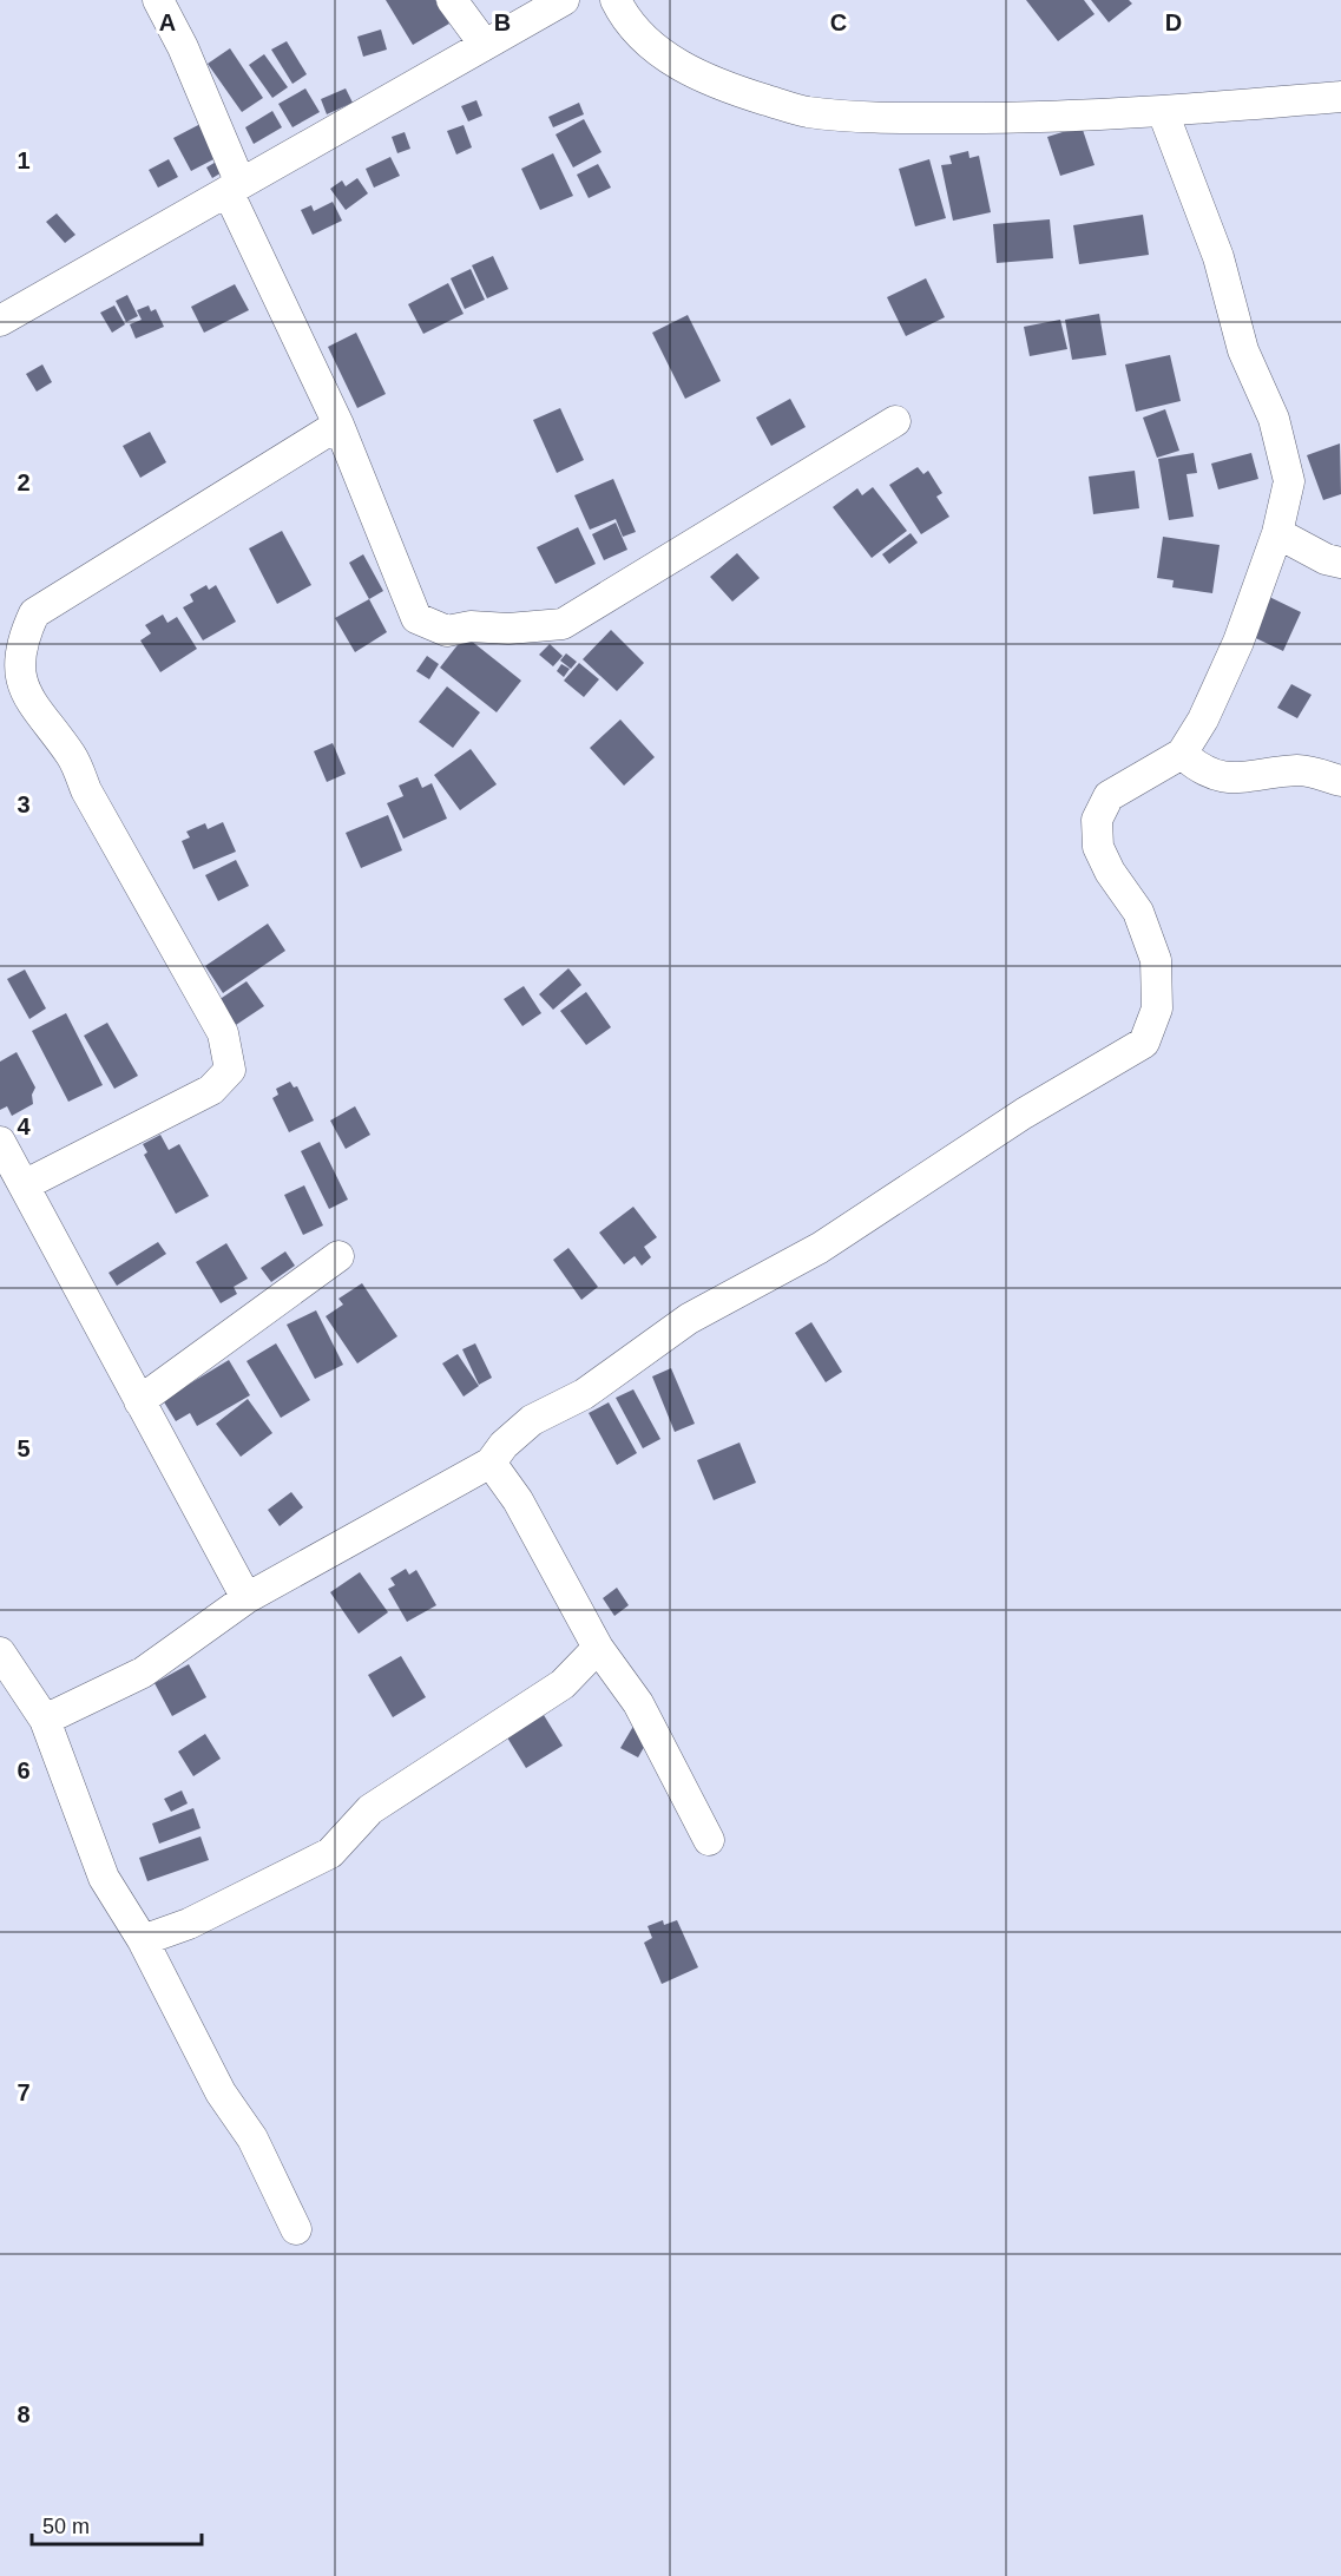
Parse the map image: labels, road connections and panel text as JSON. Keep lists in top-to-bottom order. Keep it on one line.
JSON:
{"scale_bar":"50 m","grid":{"columns":["A","B","C","D"],"rows":["1","2","3","4","5","6","7","8"]}}
